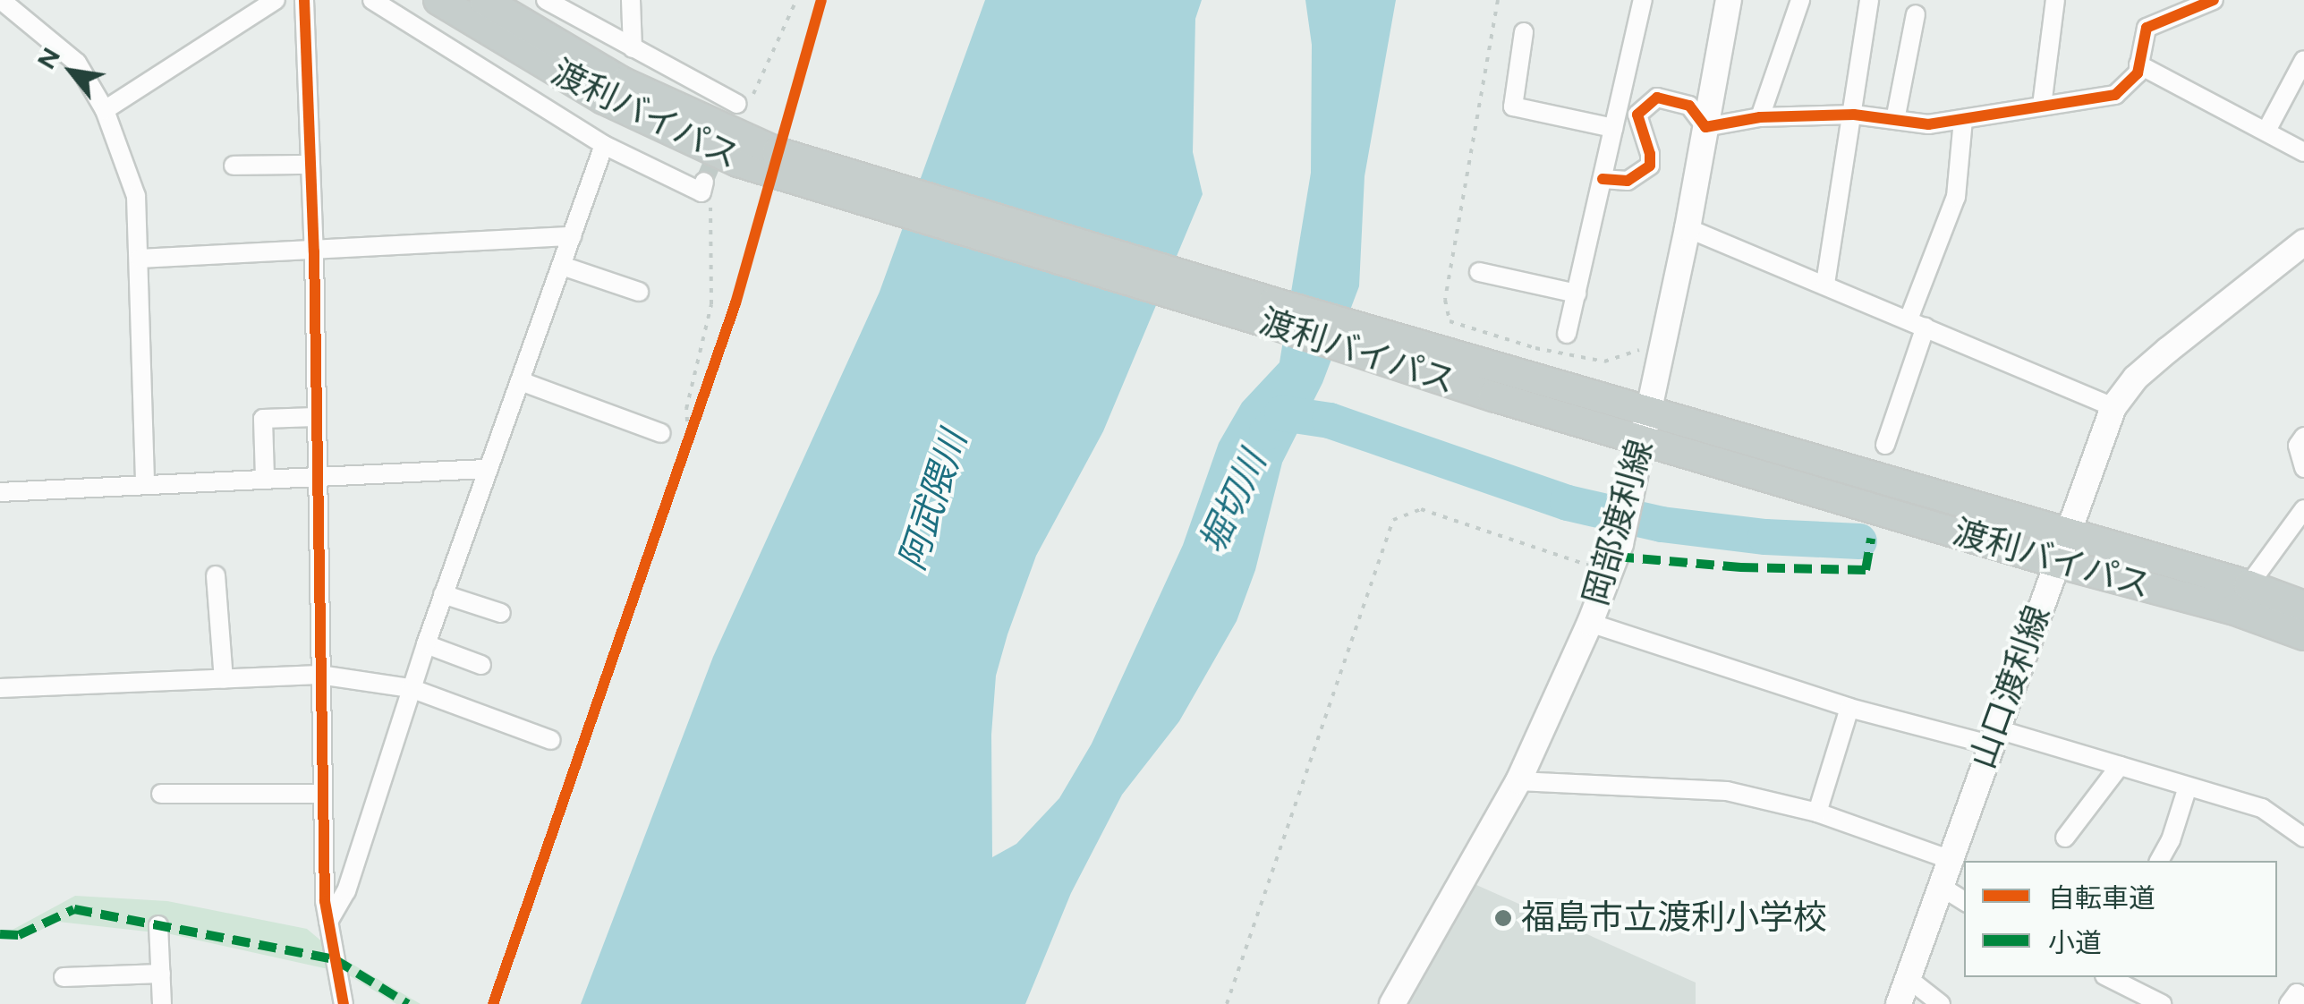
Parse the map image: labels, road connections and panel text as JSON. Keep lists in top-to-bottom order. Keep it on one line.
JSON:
{"streets":{"highway":["渡利バイパス"],"main road":["岡部渡利線","山口渡利線"]},"crossings":[["渡利バイパス","岡部渡利線"],["渡利バイパス","山口渡利線"]],"water":["阿武隈川","堀切川"],"places":["福島市立渡利小学校"],"legend":["自転車道","小道"],"north":"top left"}
